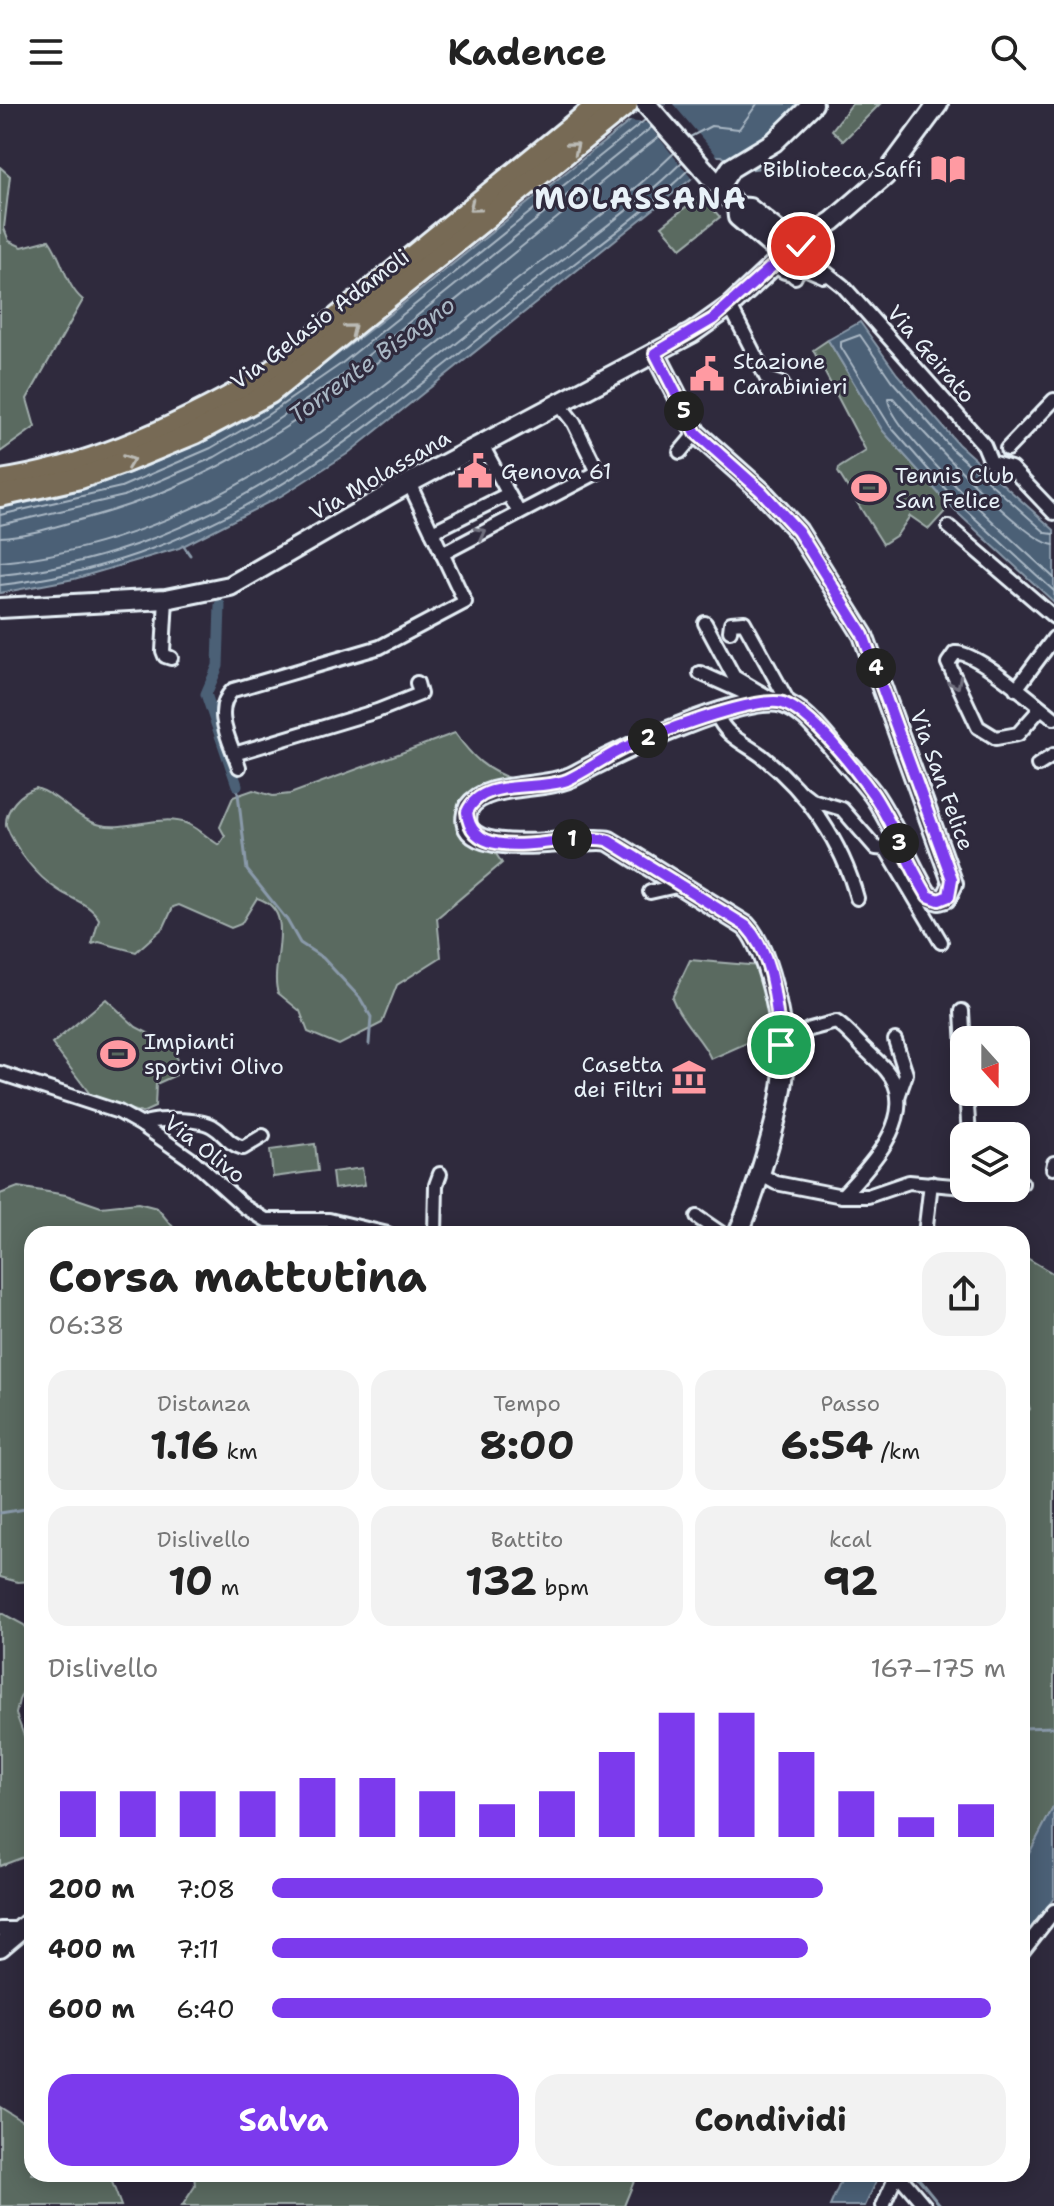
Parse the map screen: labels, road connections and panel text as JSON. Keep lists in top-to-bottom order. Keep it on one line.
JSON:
{"streets":{"main road":["Via Gelasio Adamoli"],"street":["Via Geirato","Via Molassana","Via San Felice","Via Olivo"]},"crossings":[["Via Geirato","Via Molassana"],["Via Molassana","Via San Felice"]],"districts":["MOLASSANA"],"water":["Torrente Bisagno"],"places":{"library":["Biblioteca Saffi"],"public building":["Stazione Carabinieri","Genova 61"],"sports":["Tennis Club San Felice","Impianti sportivi Olivo"],"museum":["Casetta dei Filtri"]},"north":"bottom","page":{"header":"Kadence","pins":["5","4","2","1","3"],"heading":["Corsa mattutina","06:38"],"stats":[["Distanza","1.16 km"],["Tempo","8:00"],["Passo","6:54 /km"],["Dislivello","10 m"],["Battito","132 bpm"],["kcal","92"]],"chart":["Dislivello","167–175 m"],"list":[{"name":"200 m","note":"7:08"},{"name":"400 m","note":"7:11"},{"name":"600 m","note":"6:40"}],"buttons":["Salva","Condividi"]}}
